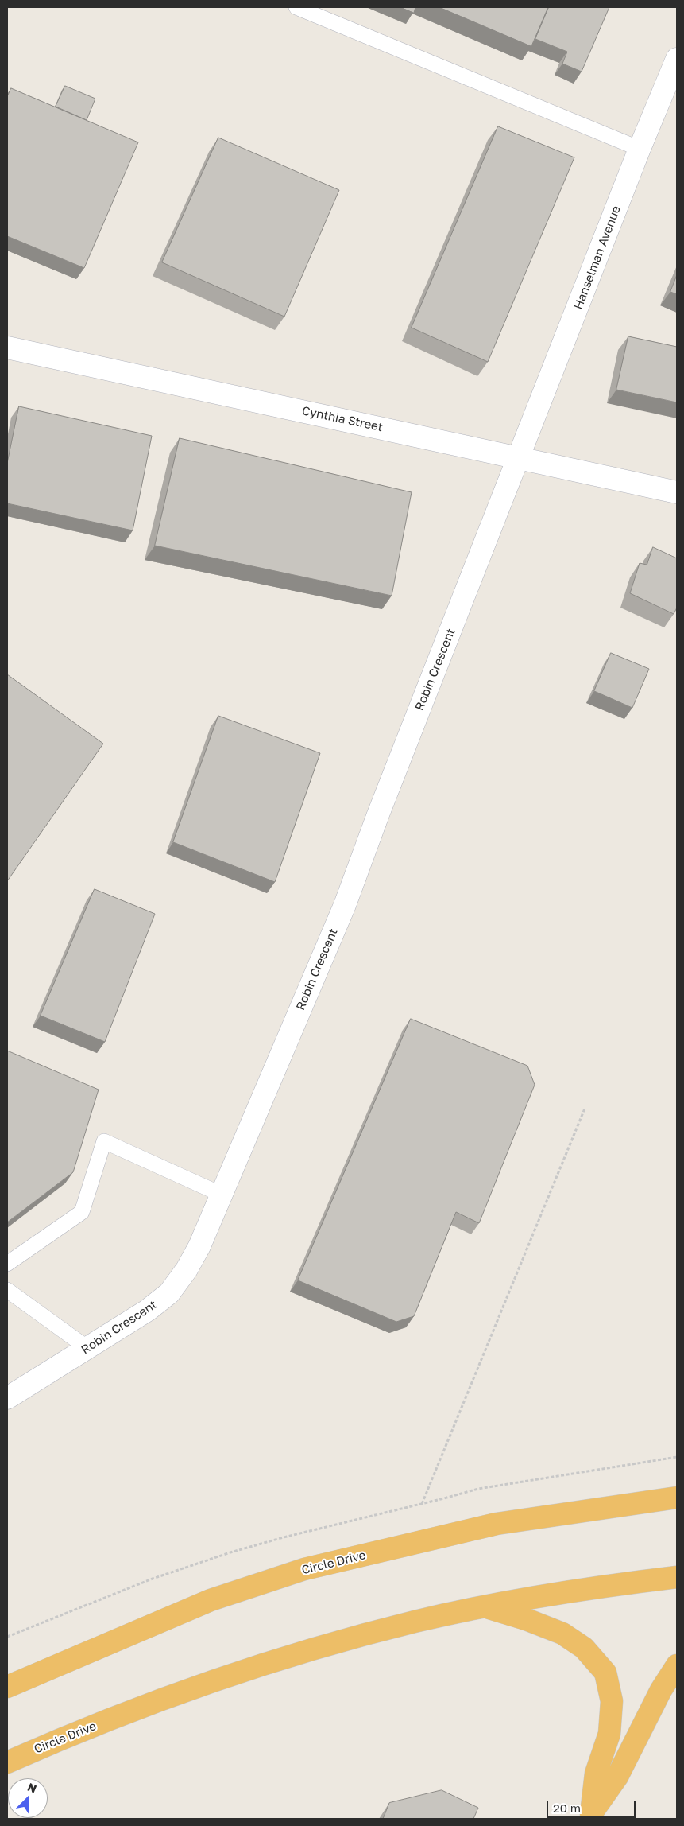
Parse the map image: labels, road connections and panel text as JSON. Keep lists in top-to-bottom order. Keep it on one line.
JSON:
{"streets":{"highway":["Circle Drive"],"street":["Hanselman Avenue","Cynthia Street","Robin Crescent"]},"crossings":[["Hanselman Avenue","Cynthia Street"],["Hanselman Avenue","Robin Crescent"],["Cynthia Street","Robin Crescent"]],"scale_bar":"20 m","north":"top right"}
